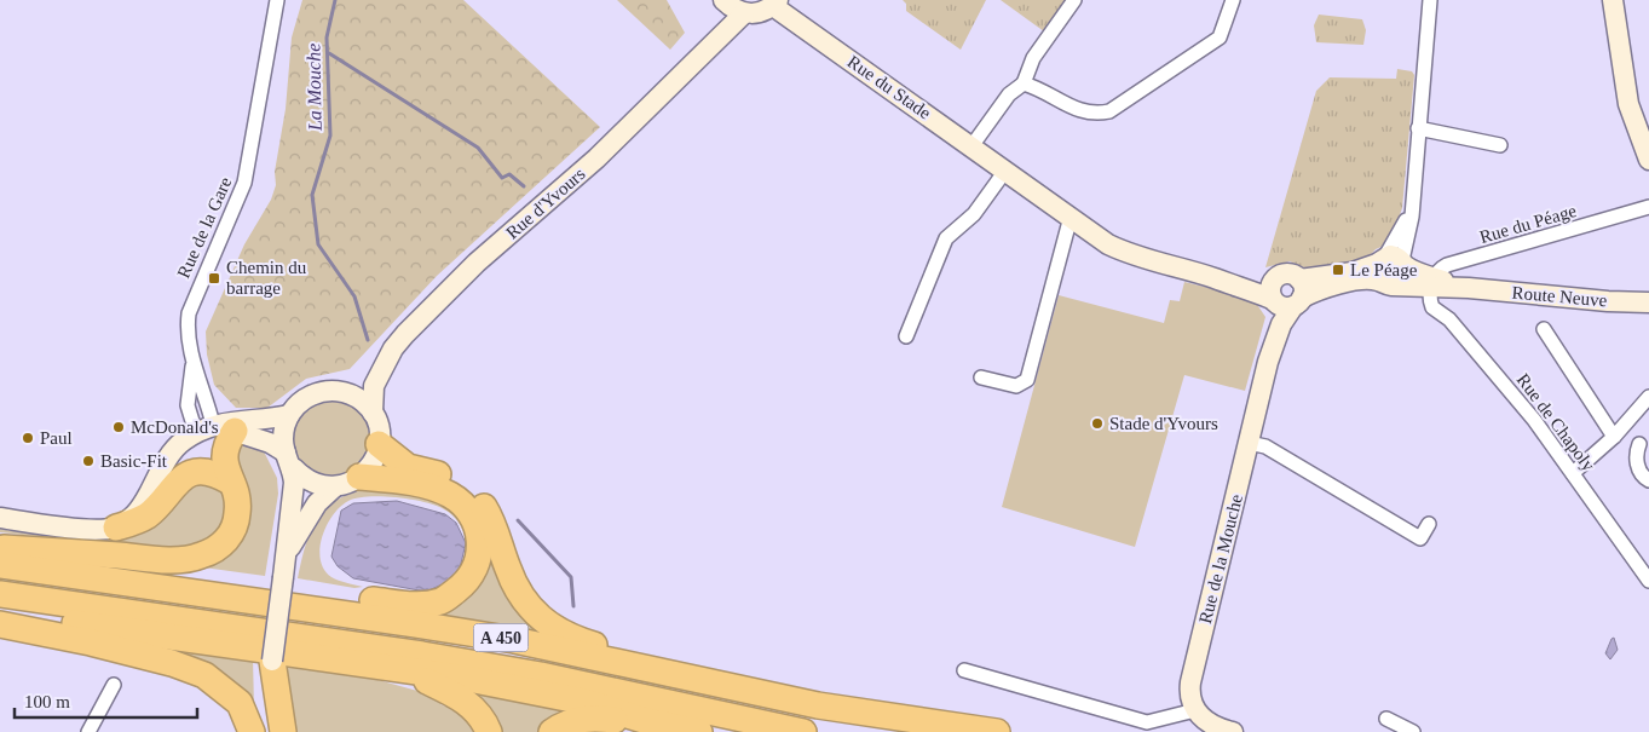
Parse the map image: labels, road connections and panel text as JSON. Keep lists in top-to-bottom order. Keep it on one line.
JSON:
{"streets":{"highway":["A 450"],"main road":["Rue du Stade","Rue d'Yvours","Route Neuve","Rue de la Mouche"],"street":["Rue du Péage","Rue de la Gare","Rue de Chapoly"]},"crossings":[["Rue du Stade","Route Neuve"],["Rue du Stade","Rue de la Mouche"],["Rue du Péage","Route Neuve"],["Rue du Péage","Rue de Chapoly"],["Route Neuve","Rue de Chapoly"],["Route Neuve","Rue de la Mouche"]],"water":["La Mouche"],"places":{"transit":["Le Péage","Chemin du barrage"],"other":["Stade d'Yvours","McDonald's","Paul","Basic-Fit"]},"scale_bar":"100 m"}
